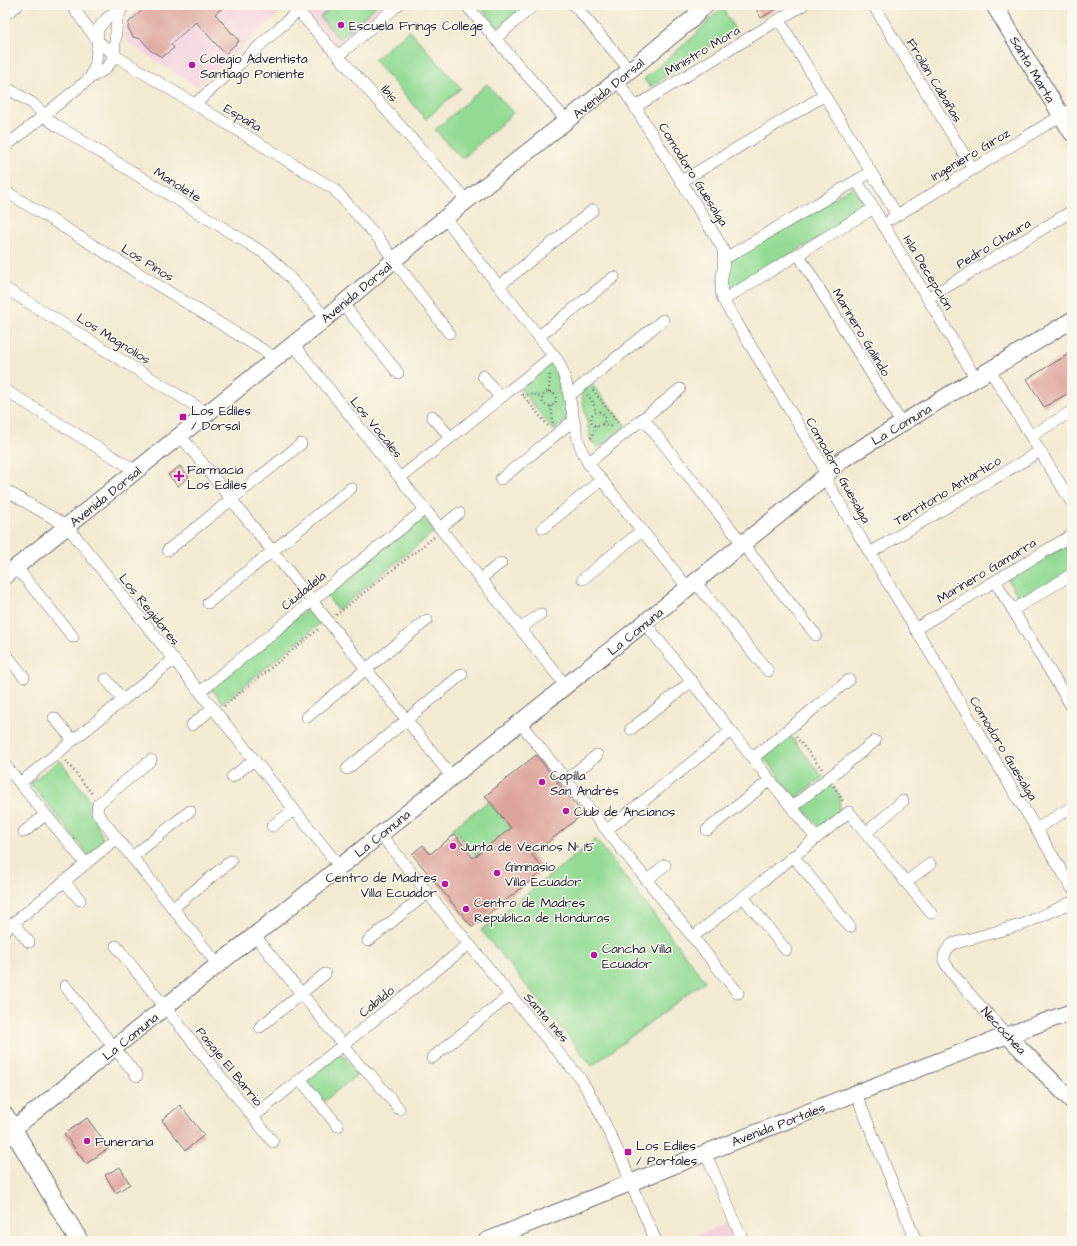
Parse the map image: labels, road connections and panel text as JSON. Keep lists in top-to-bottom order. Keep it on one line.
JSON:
{"streets":{"street":["Ministro Mora","Santa Marta","Froilán Cabañas","Avenida Dorsal","Ibis","España","Ingeniero Giroz","Comodoro Guesalga","Manolete","Pedro Chaura","Los Pinos","Isla Decepción","Marinero Galindo","Los Magnolios","La Comuna","Los Vocales","Territorio Antártico","Marinero Gamarra","Ciudadela","Los Regidores","Cabildo","Santa Inés","Necochea","Pasaje El Barrio","Avenida Portales"]},"crossings":[["Ministro Mora","Comodoro Guesalga"],["Santa Marta","Ingeniero Giroz"],["Froilán Cabañas","Ingeniero Giroz"],["Avenida Dorsal","Ibis"],["Avenida Dorsal","España"],["Avenida Dorsal","Comodoro Guesalga"],["Avenida Dorsal","Manolete"],["Avenida Dorsal","Los Pinos"],["Avenida Dorsal","Los Magnolios"],["Avenida Dorsal","Los Vocales"],["Avenida Dorsal","Los Regidores"],["Ingeniero Giroz","Isla Decepción"],["Comodoro Guesalga","La Comuna"],["Comodoro Guesalga","Territorio Antártico"],["Comodoro Guesalga","Marinero Gamarra"],["Pedro Chaura","Isla Decepción"],["Isla Decepción","La Comuna"],["Marinero Galindo","La Comuna"],["La Comuna","Los Vocales"],["La Comuna","Los Regidores"],["La Comuna","Santa Inés"],["La Comuna","Pasaje El Barrio"],["Los Vocales","Ciudadela"],["Ciudadela","Los Regidores"],["Cabildo","Santa Inés"],["Cabildo","Pasaje El Barrio"],["Santa Inés","Avenida Portales"],["Necochea","Avenida Portales"]],"places":{"other":["Escuela Frings College","Colegio Adventista Santiago Poniente","Capilla San Andrés","Club de Ancianos","Junta de Vecinos N° 15","Gimnasio Villa Ecuador","Centro de Madres Villa Ecuador","Centro de Madres República de Honduras","Cancha Villa Ecuador","Funeraria"],"transit":["Los Ediles / Dorsal","Los Ediles / Portales"],"health":["Farmacia Los Ediles"]}}
